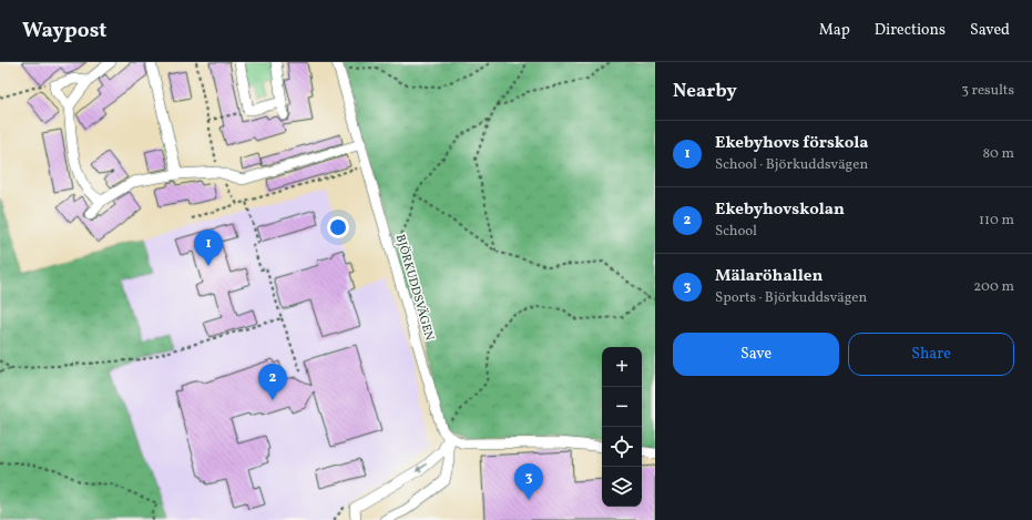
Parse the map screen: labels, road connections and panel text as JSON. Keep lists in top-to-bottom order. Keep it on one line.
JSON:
{"streets":{"street":["BJÖRKUDDSVÄGEN"]},"page":{"header":"Waypost","nav":["Map","Directions","Saved"],"heading":["Nearby","3 results"],"list":[{"mark":"1","name":"Ekebyhovs förskola","note":"School · Björkuddsvägen","value":"80 m"},{"mark":"2","name":"Ekebyhovskolan","note":"School","value":"110 m"},{"mark":"3","name":"Mälaröhallen","note":"Sports · Björkuddsvägen","value":"200 m"}],"pins":["1","2","3"],"buttons":["Save","Share"],"map_buttons":["+","−"]}}
